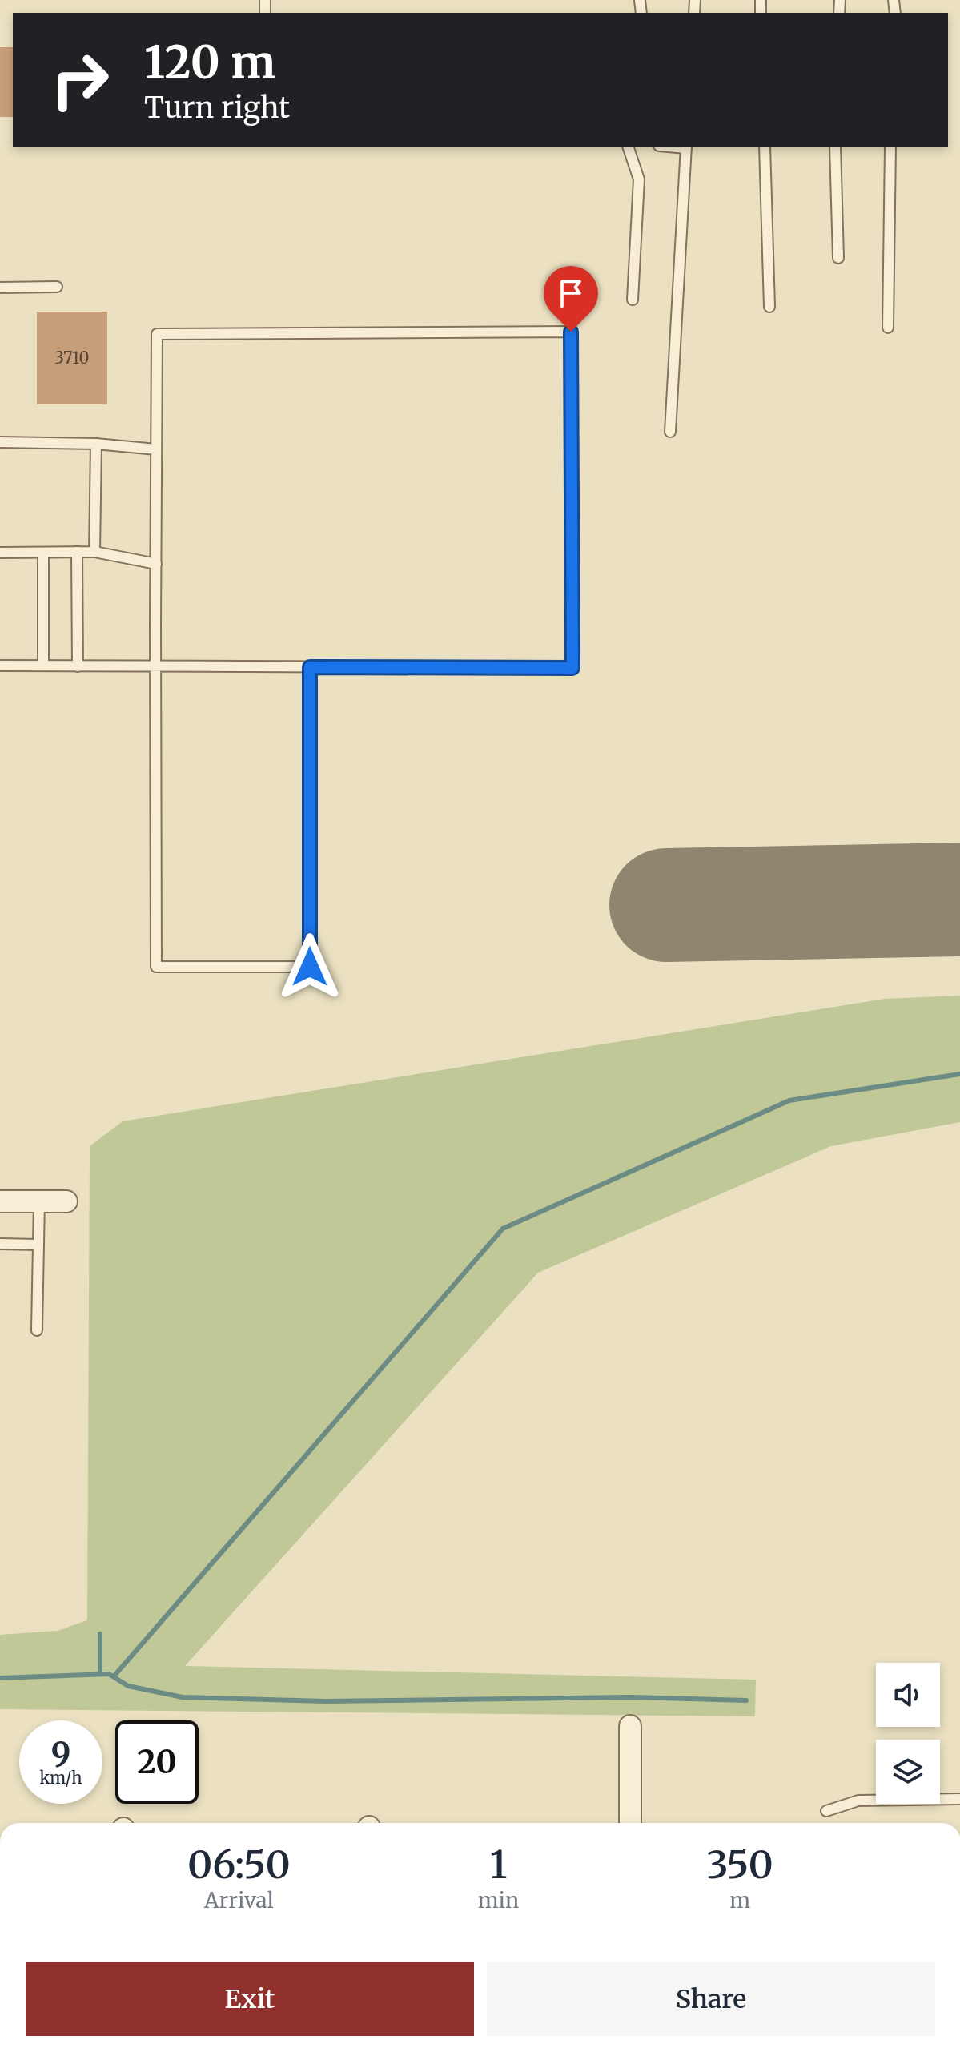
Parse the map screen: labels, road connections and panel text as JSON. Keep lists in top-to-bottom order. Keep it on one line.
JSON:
{"house_numbers":["3710"],"page":{"turn":["120 m","Turn right"],"speed":"9 km/h","limit":"20","eta":["06:50","Arrival","1","min","350","m"],"buttons":["Exit","Share"]}}
